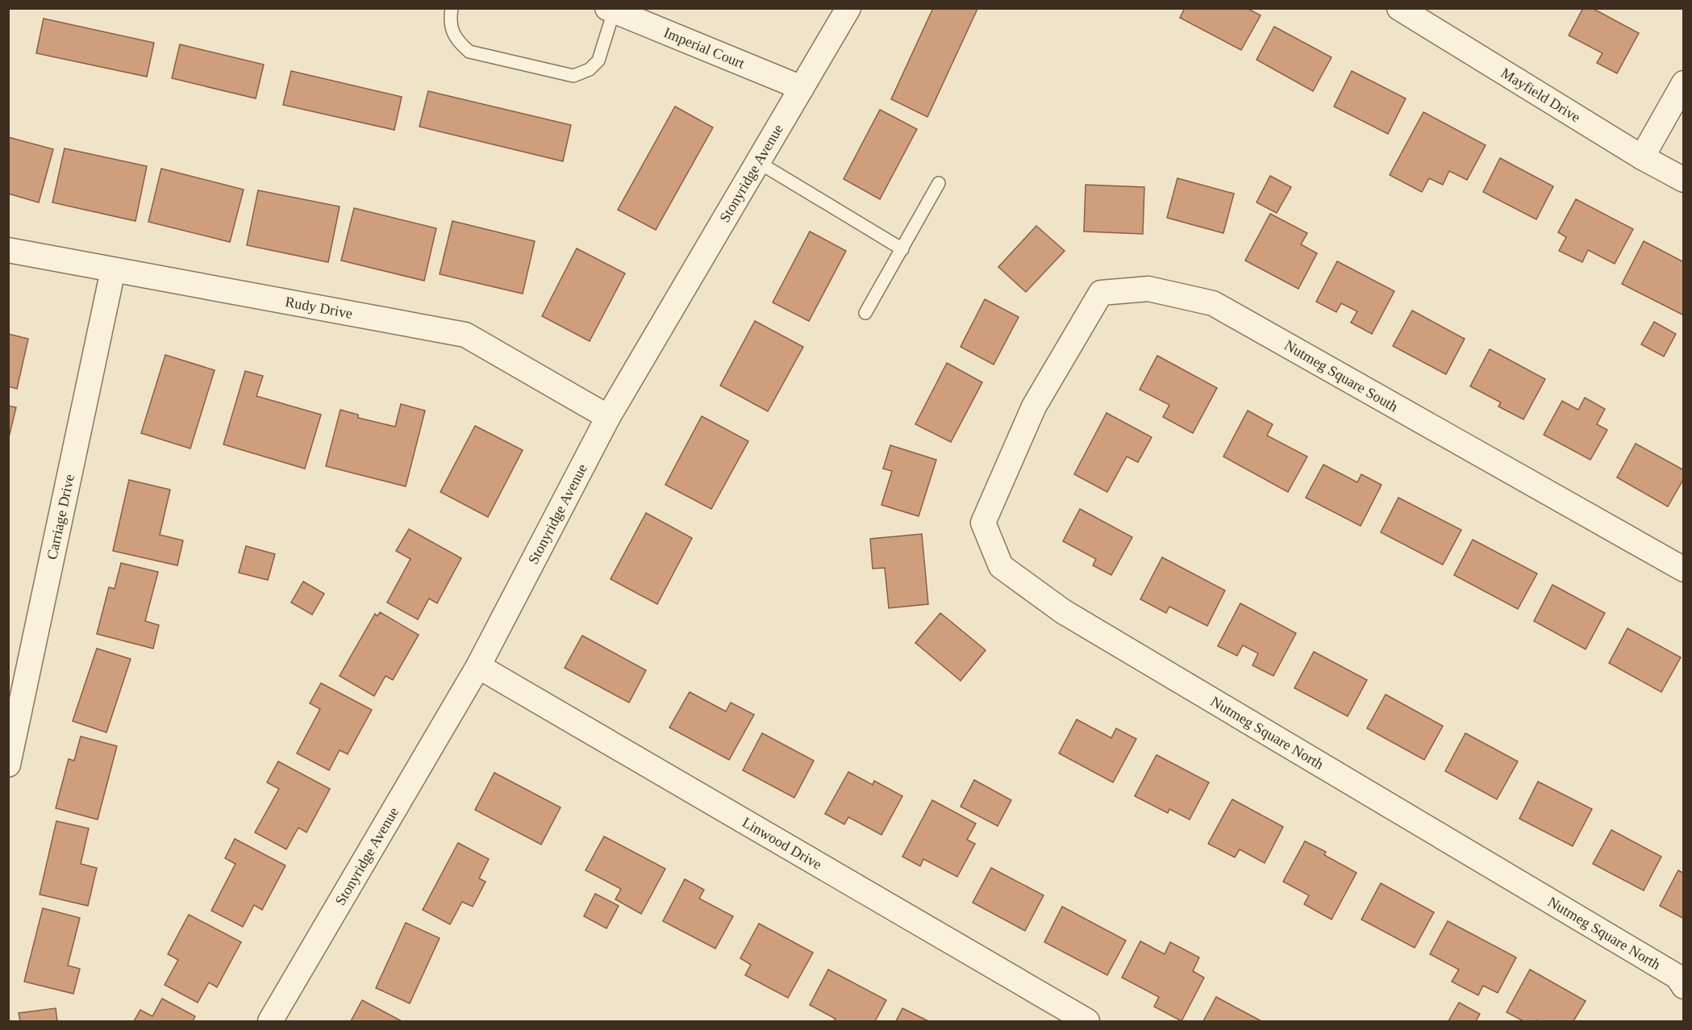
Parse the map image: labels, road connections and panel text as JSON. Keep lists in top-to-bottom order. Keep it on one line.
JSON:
{"streets":{"street":["Imperial Court","Mayfield Drive","Stonyridge Avenue","Rudy Drive","Nutmeg Square South","Carriage Drive","Nutmeg Square North","Linwood Drive"]},"crossings":[["Imperial Court","Stonyridge Avenue"],["Stonyridge Avenue","Rudy Drive"],["Stonyridge Avenue","Linwood Drive"],["Rudy Drive","Carriage Drive"],["Nutmeg Square South","Nutmeg Square North"]]}
